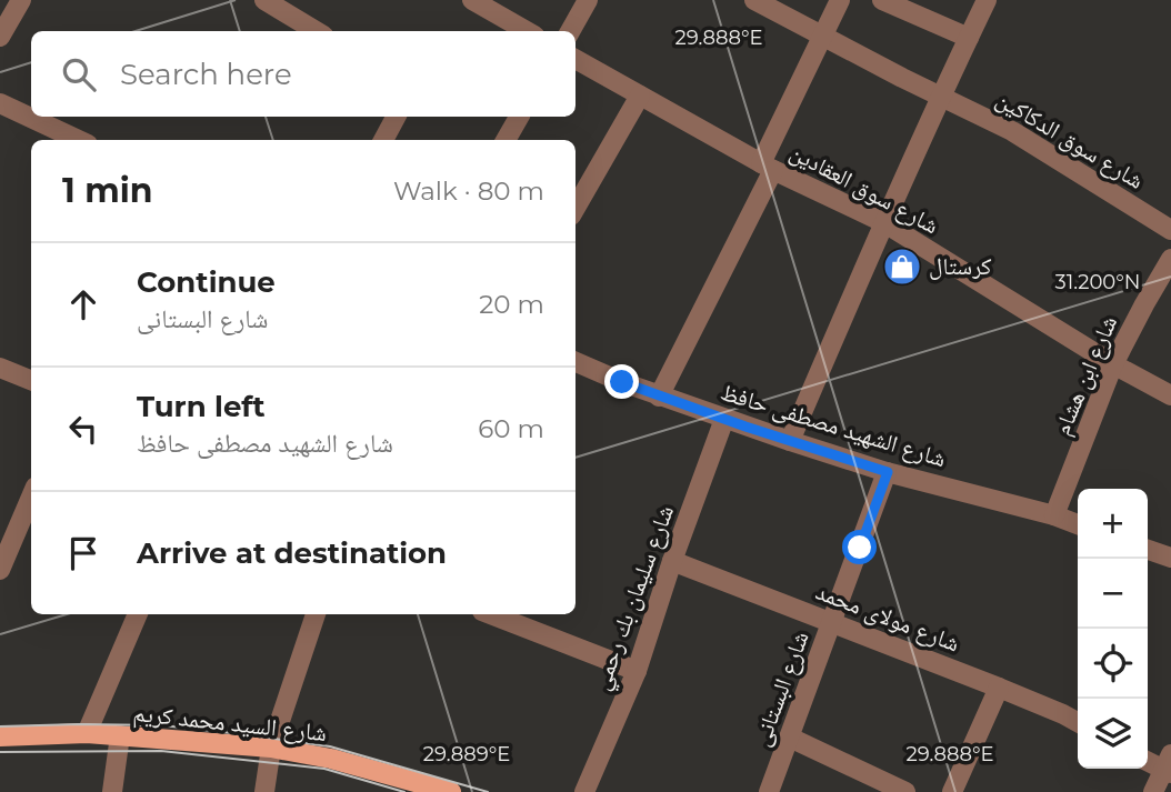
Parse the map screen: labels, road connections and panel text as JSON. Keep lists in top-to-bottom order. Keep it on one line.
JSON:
{"streets":{"main road":["شارع السيد محمد كريم"],"street":["شارع سوق الدكاكين","شارع سوق العقادين","شارع ابن هشام","شارع الشهيد مصطفى حافظ","شارع سليمان بك رحمي","شارع مولاى محمد","شارع البستانى"]},"crossings":[["شارع سوق العقادين","شارع ابن هشام"],["شارع ابن هشام","شارع الشهيد مصطفى حافظ"],["شارع الشهيد مصطفى حافظ","شارع سليمان بك رحمي"],["شارع الشهيد مصطفى حافظ","شارع البستانى"],["شارع سليمان بك رحمي","شارع مولاى محمد"],["شارع مولاى محمد","شارع البستانى"]],"places":{"shop":["كرستال"]},"page":{"search":"Search here","heading":["1 min","Walk · 80 m"],"list":[["Continue","شارع البستانى","20 m"],["Turn left","شارع الشهيد مصطفى حافظ","60 m"],"Arrive at destination"],"map_buttons":["+","−"]},"coordinates":["29.888°E","31.200°N","29.889°E"]}
